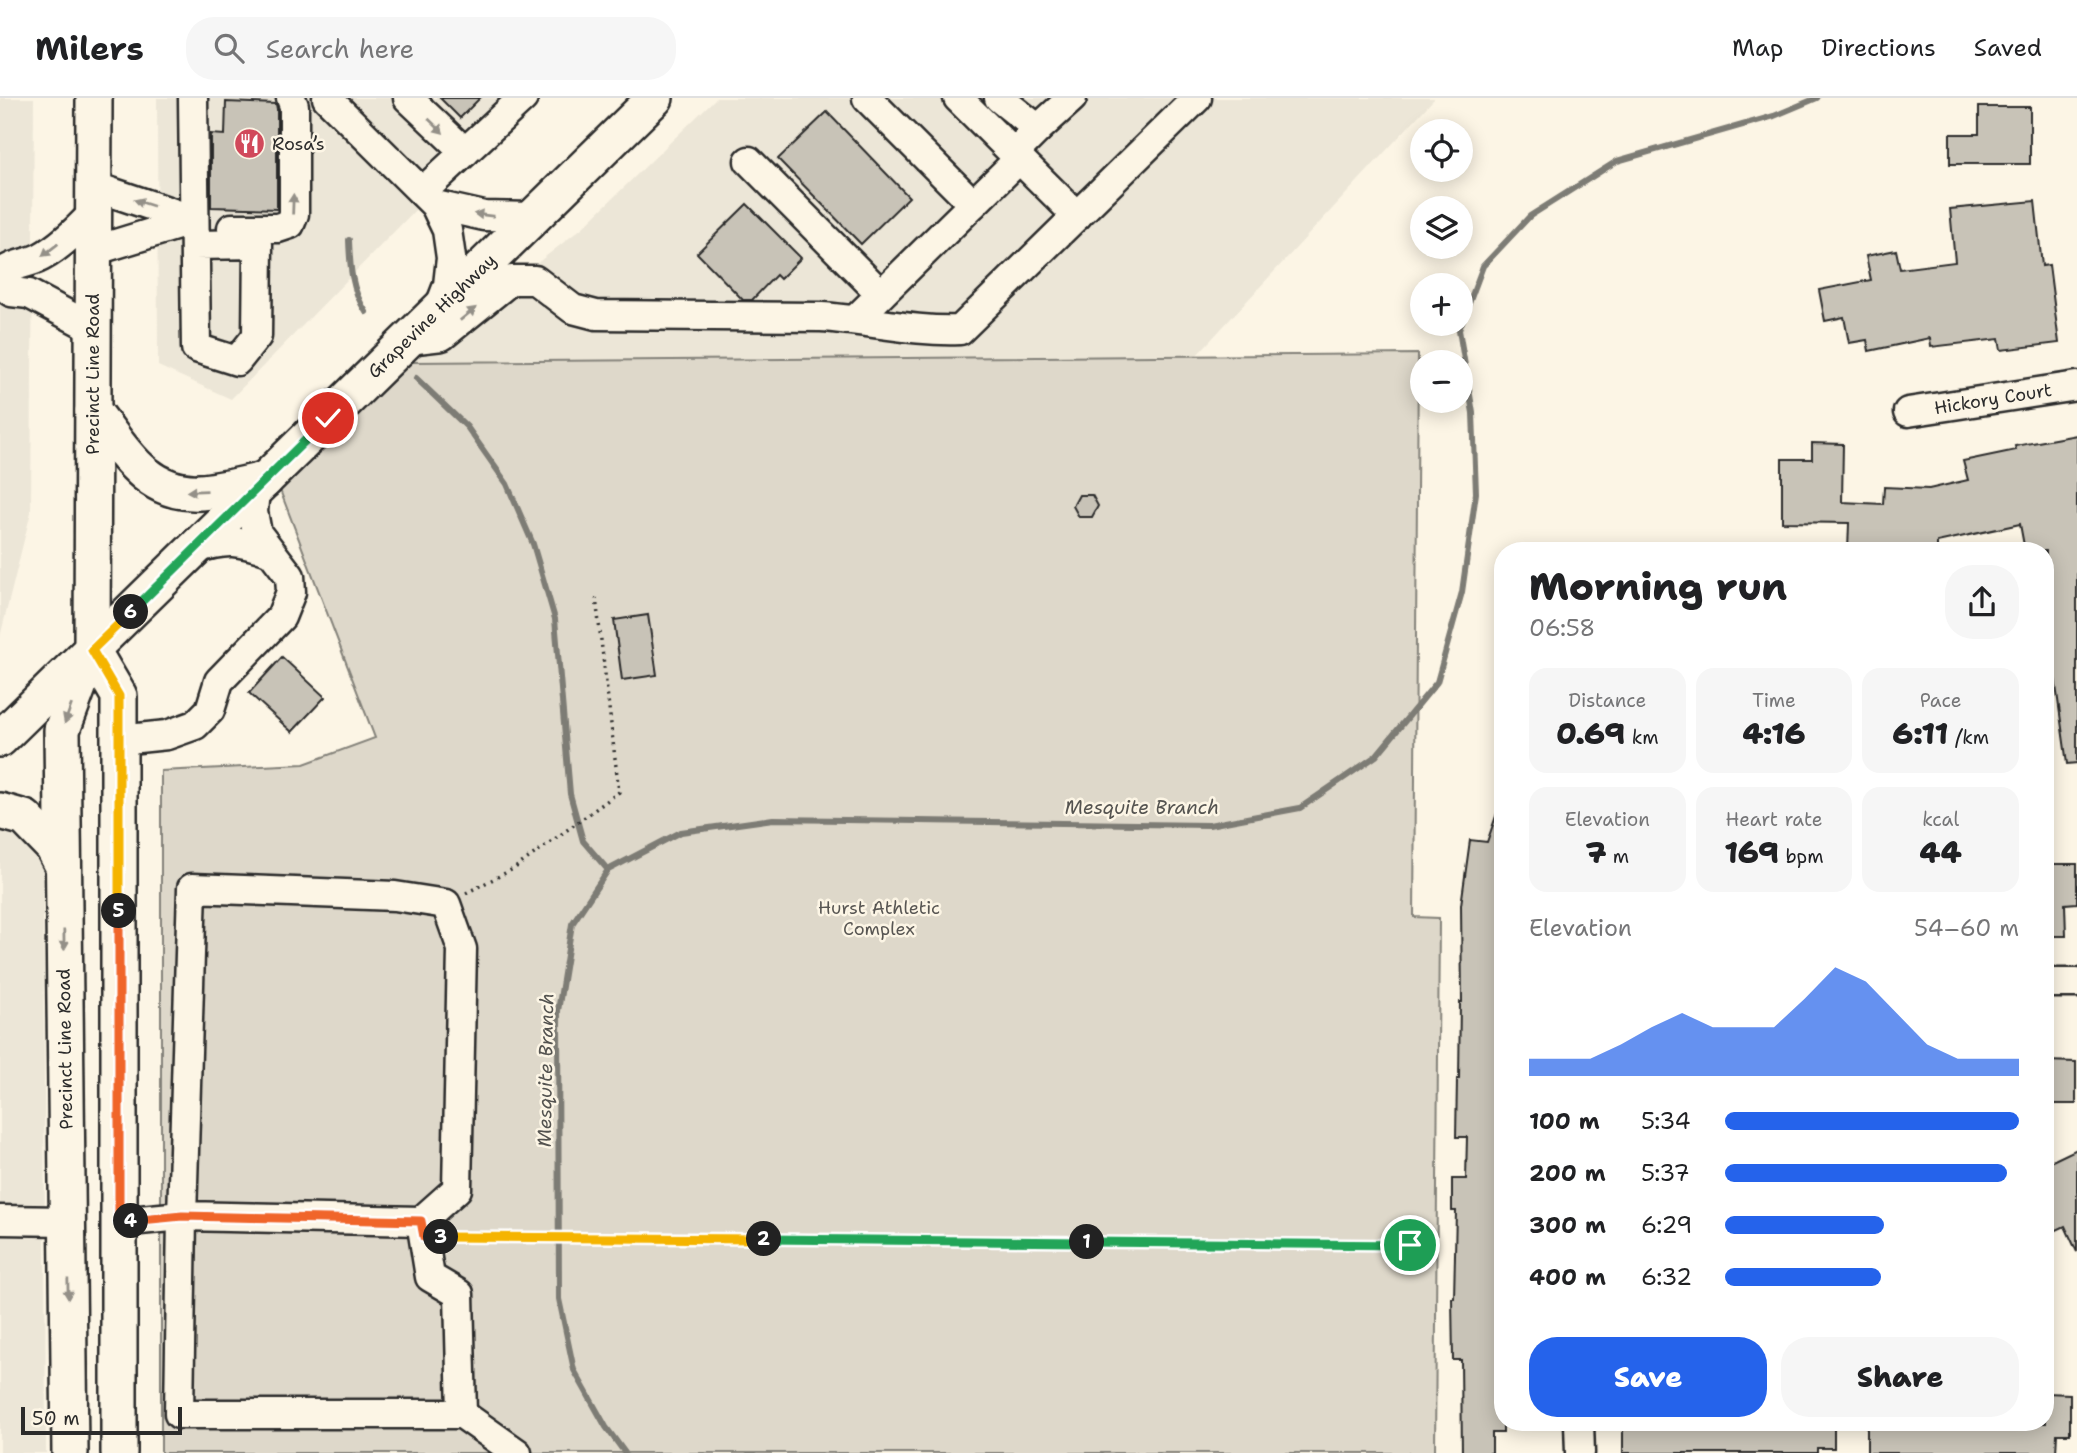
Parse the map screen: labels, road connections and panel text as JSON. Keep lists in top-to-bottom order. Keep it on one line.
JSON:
{"streets":{"main road":["Grapevine Highway","Precinct Line Road"],"street":["Hickory Court"]},"crossings":[["Grapevine Highway","Precinct Line Road"]],"water":["Mesquite Branch"],"parks":["Hurst Athletic Complex"],"places":{"restaurant":["Rosa’s"]},"scale_bar":"50 m","page":{"header":"Milers","search":"Search here","nav":["Map","Directions","Saved"],"map_buttons":["+","−"],"heading":["Morning run","06:58"],"pins":["6","5","4","3","2","1"],"stats":[["Distance","0.69 km"],["Time","4:16"],["Pace","6:11 /km"],["Elevation","7 m"],["Heart rate","169 bpm"],["kcal","44"]],"chart":["Elevation","54–60 m"],"list":[{"name":"100 m","note":"5:34"},{"name":"200 m","note":"5:37"},{"name":"300 m","note":"6:29"},{"name":"400 m","note":"6:32"}],"buttons":["Save","Share"],"scale":"50 m"}}
